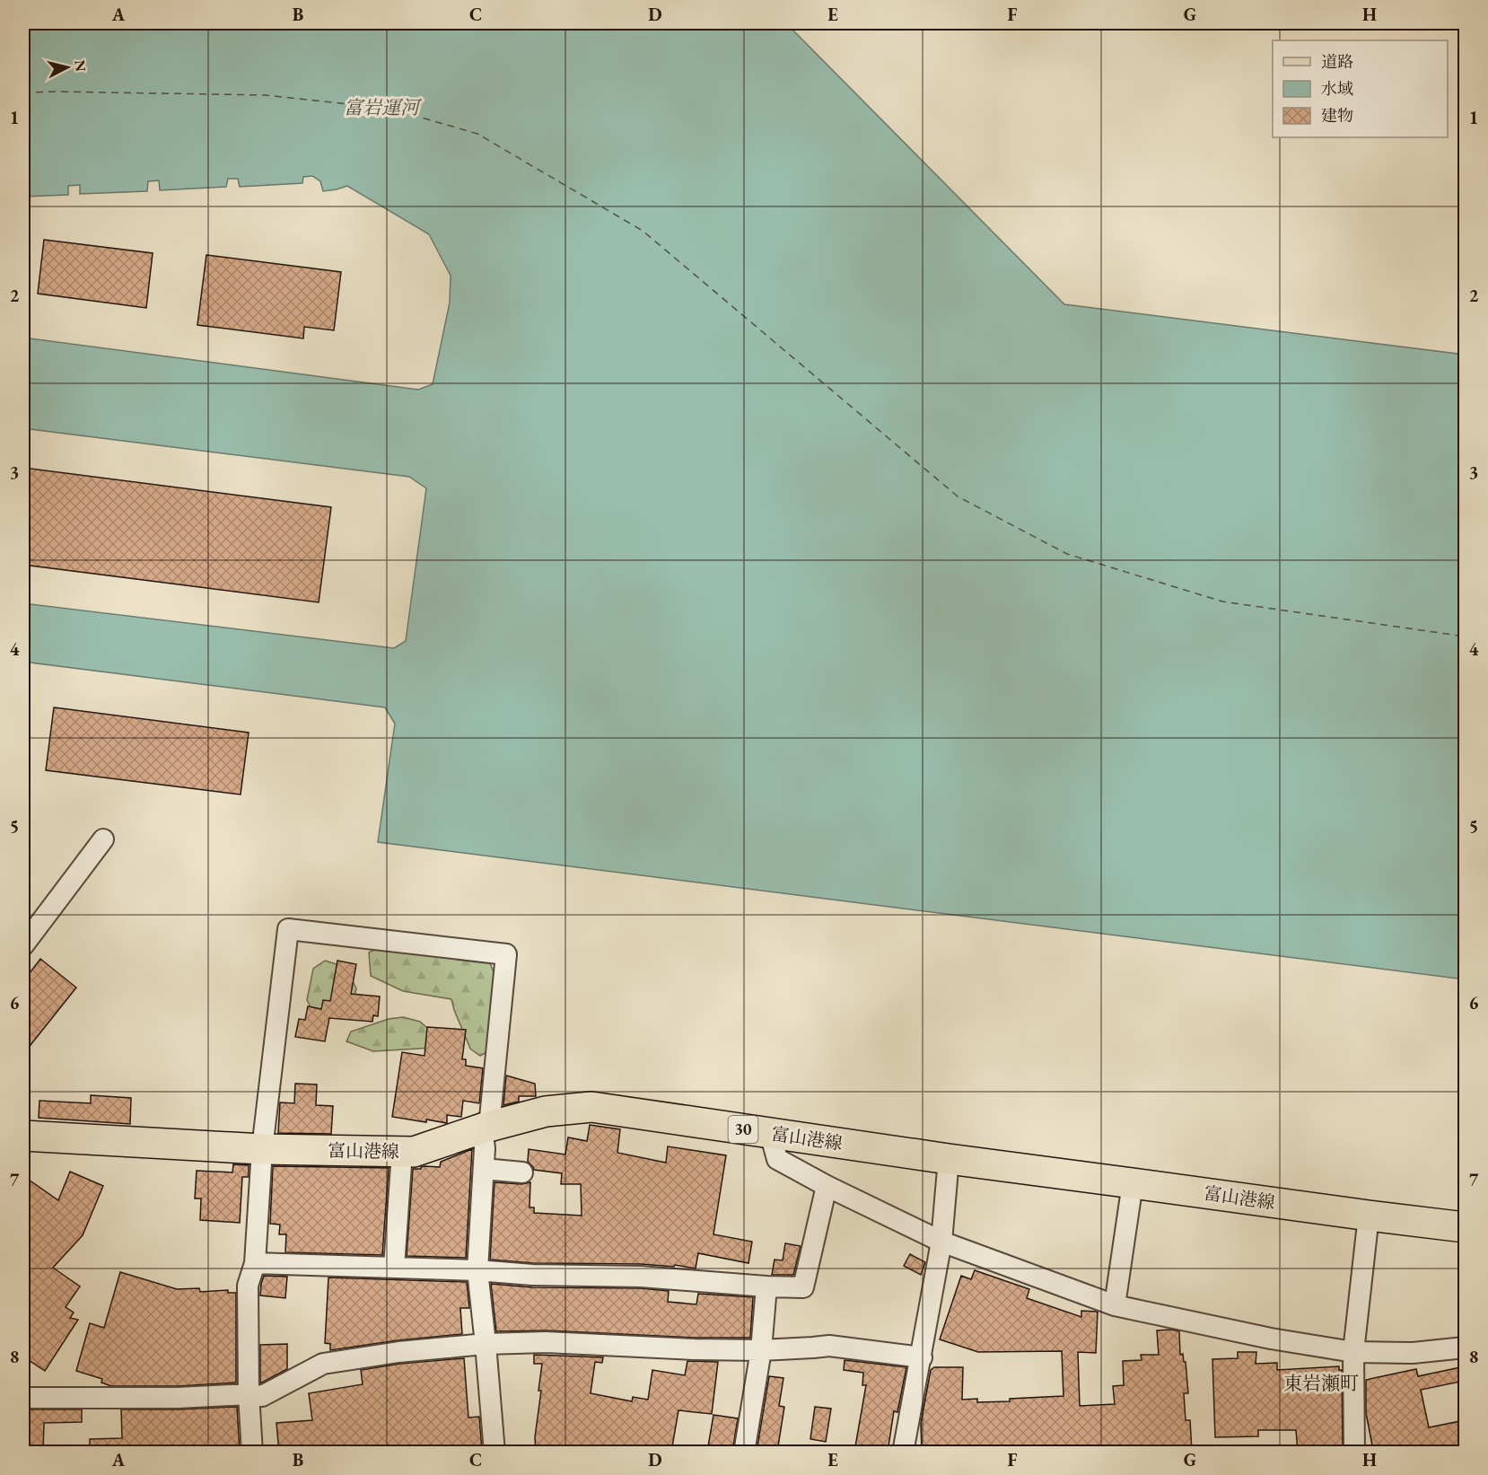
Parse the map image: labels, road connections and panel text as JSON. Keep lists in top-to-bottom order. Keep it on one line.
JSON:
{"streets":{"main road":["30","富山港線"]},"districts":["東岩瀬町"],"water":["富岩運河"],"legend":["道路","水域","建物"],"north":"right","grid":{"columns":["A","B","C","D","E","F","G","H"],"rows":["1","2","3","4","5","6","7","8"]}}
